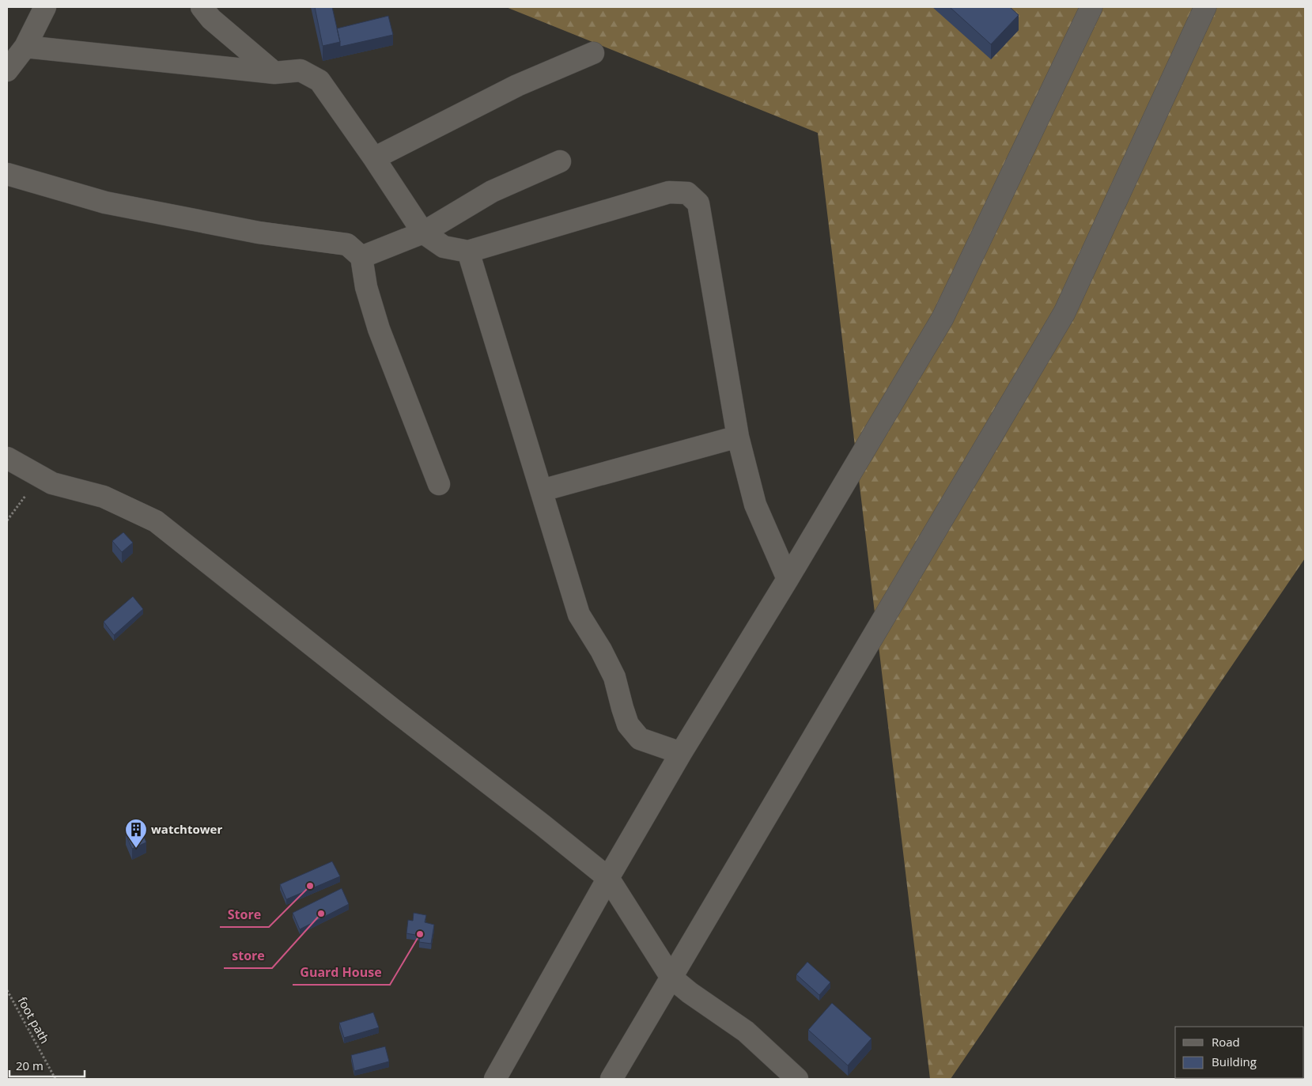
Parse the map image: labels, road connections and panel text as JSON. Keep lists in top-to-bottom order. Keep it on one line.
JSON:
{"streets":{"path":["foot path"]},"places":{"building":["watchtower"],"other":["Store","store","Guard House"]},"legend":["Road","Building"],"scale_bar":"20 m"}
